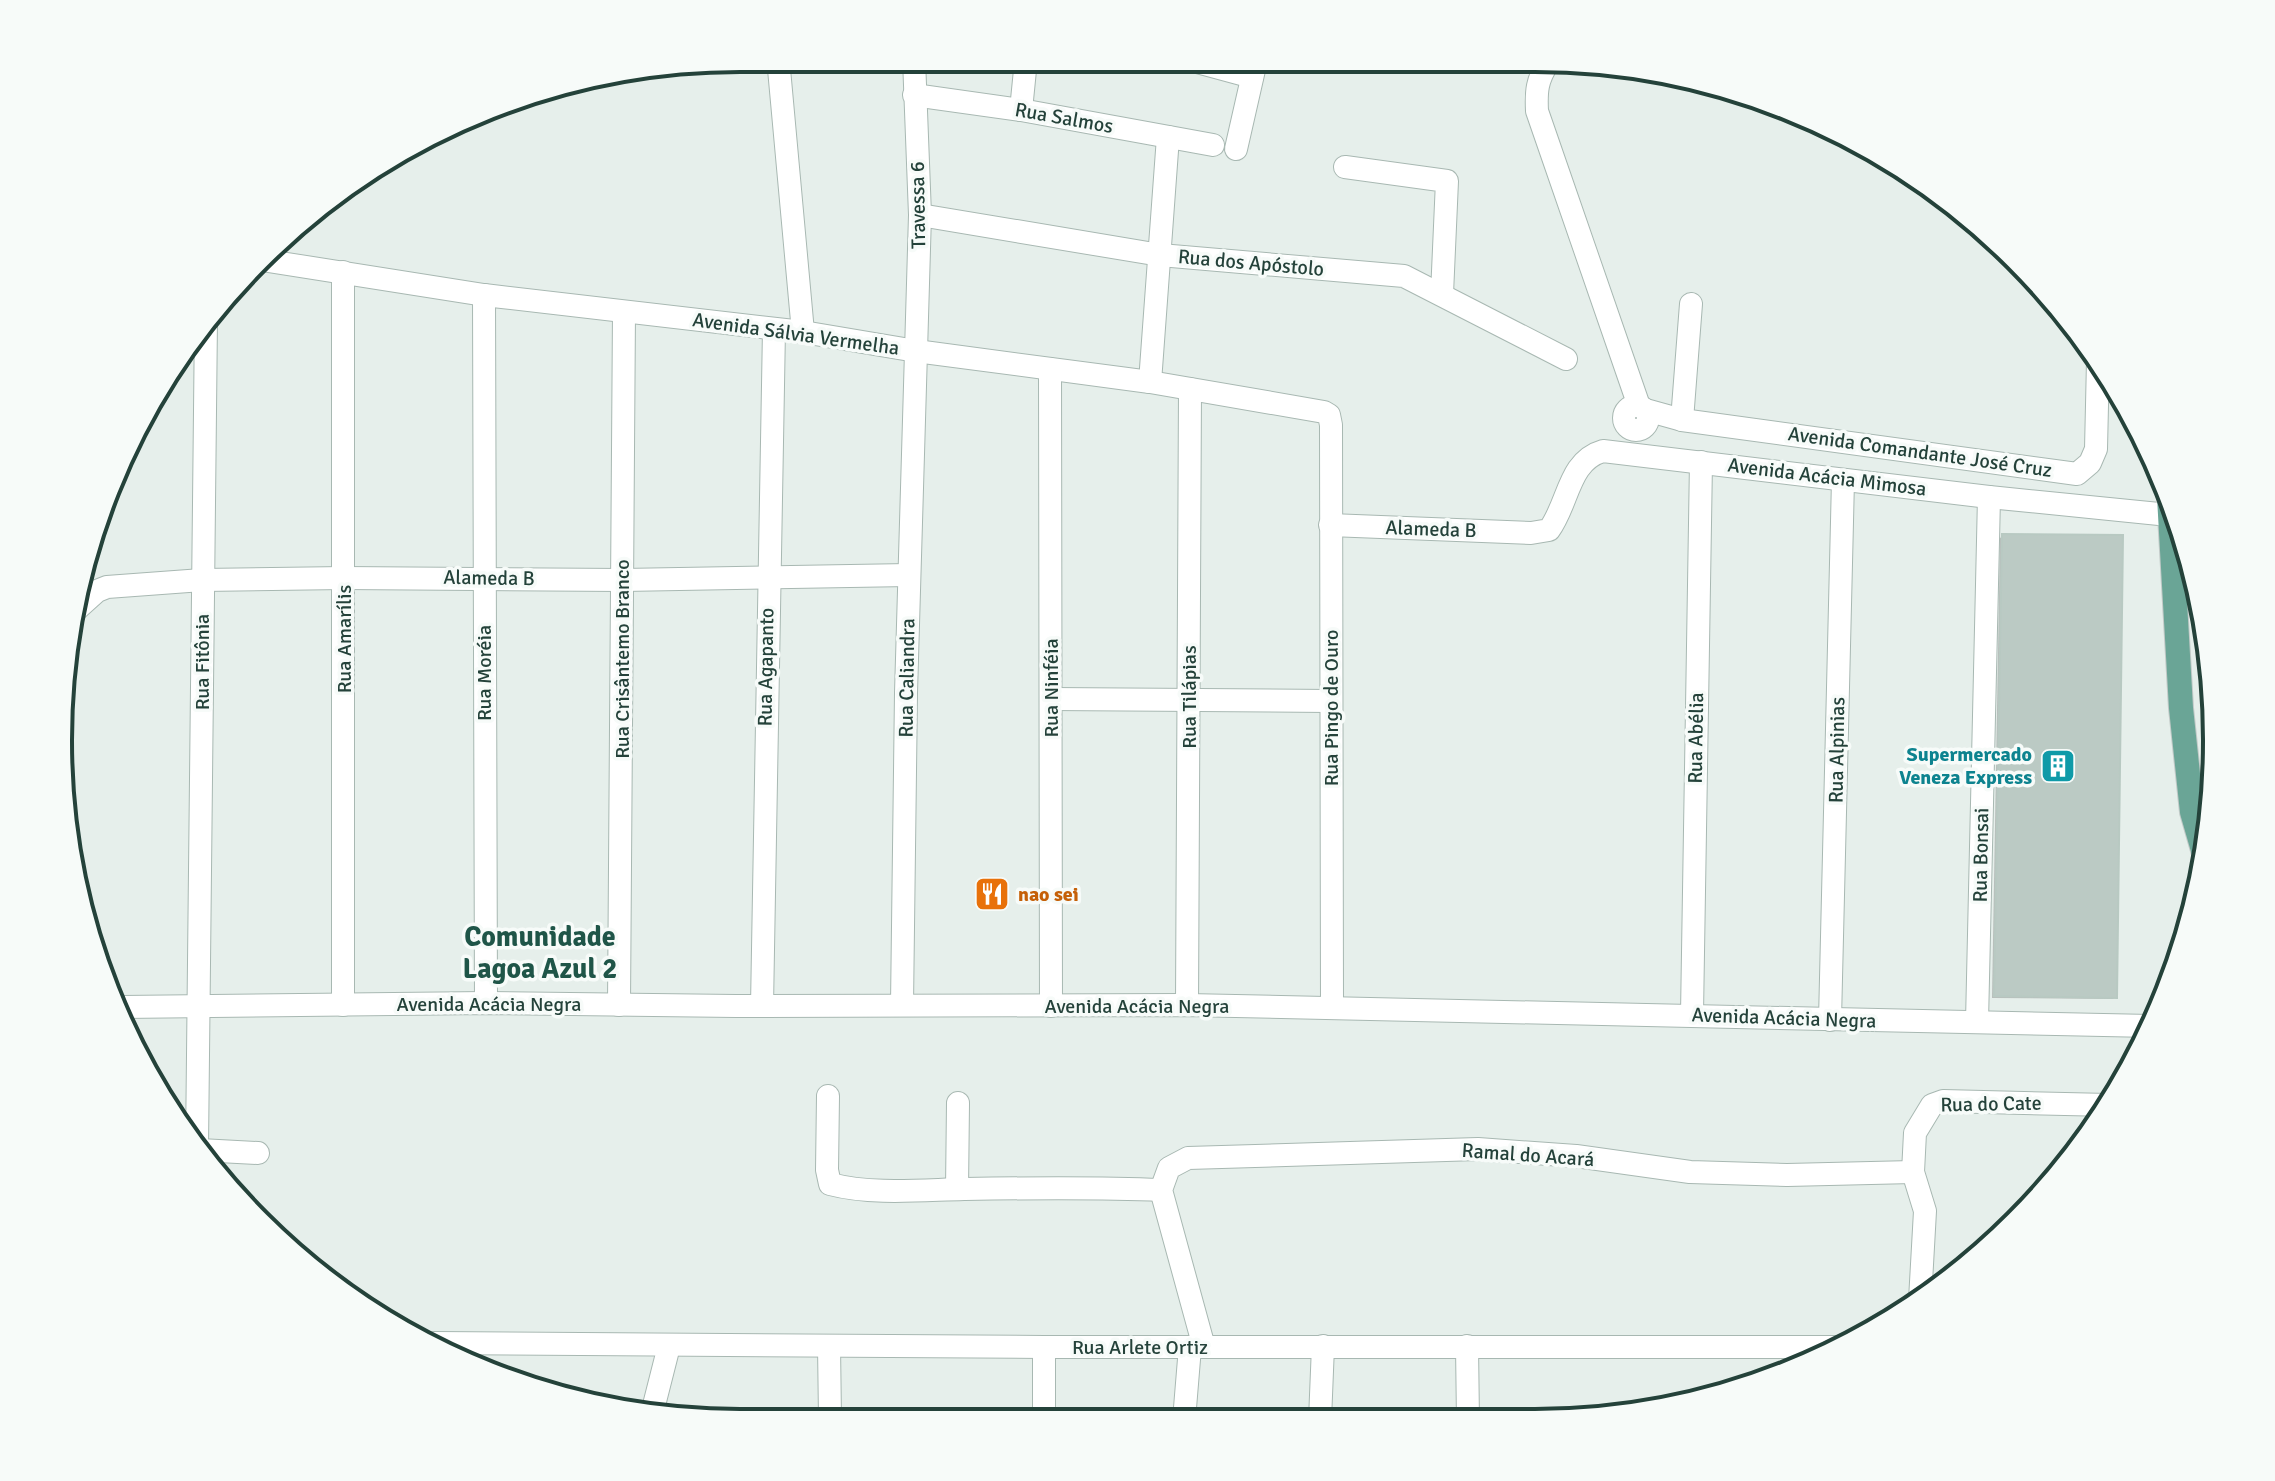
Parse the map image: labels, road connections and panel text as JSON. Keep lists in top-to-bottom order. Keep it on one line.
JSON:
{"streets":{"street":["Rua Salmos","Travessa 6","Rua dos Apóstolo","Avenida Sálvia Vermelha","Avenida Comandante José Cruz","Avenida Acácia Mimosa","Alameda B","Rua Amarílis","Rua Crisântemo Branco","Rua Fitônia","Rua Agapanto","Rua Moréia","Rua Caliandra","Rua Ninféia","Rua Tilápias","Rua Pingo de Ouro","Rua Abélia","Rua Alpinias","Rua Bonsai","Avenida Acácia Negra","Rua do Cate","Ramal do Acará","Rua Arlete Ortiz"]},"crossings":[["Rua Salmos","Travessa 6"],["Travessa 6","Rua dos Apóstolo"],["Travessa 6","Avenida Sálvia Vermelha"],["Travessa 6","Rua Caliandra"],["Avenida Sálvia Vermelha","Rua Amarílis"],["Avenida Sálvia Vermelha","Rua Crisântemo Branco"],["Avenida Sálvia Vermelha","Rua Agapanto"],["Avenida Sálvia Vermelha","Rua Moréia"],["Avenida Sálvia Vermelha","Rua Caliandra"],["Avenida Sálvia Vermelha","Rua Ninféia"],["Avenida Sálvia Vermelha","Rua Tilápias"],["Avenida Sálvia Vermelha","Rua Pingo de Ouro"],["Avenida Acácia Mimosa","Alameda B"],["Avenida Acácia Mimosa","Rua Abélia"],["Avenida Acácia Mimosa","Rua Alpinias"],["Avenida Acácia Mimosa","Rua Bonsai"],["Alameda B","Rua Amarílis"],["Alameda B","Rua Crisântemo Branco"],["Alameda B","Rua Fitônia"],["Alameda B","Rua Agapanto"],["Alameda B","Rua Moréia"],["Alameda B","Rua Caliandra"],["Alameda B","Rua Pingo de Ouro"],["Rua Amarílis","Avenida Acácia Negra"],["Rua Crisântemo Branco","Avenida Acácia Negra"],["Rua Fitônia","Avenida Acácia Negra"],["Rua Agapanto","Avenida Acácia Negra"],["Rua Moréia","Avenida Acácia Negra"],["Rua Caliandra","Avenida Acácia Negra"],["Rua Ninféia","Avenida Acácia Negra"],["Rua Tilápias","Avenida Acácia Negra"],["Rua Pingo de Ouro","Avenida Acácia Negra"],["Rua Abélia","Avenida Acácia Negra"],["Rua Alpinias","Avenida Acácia Negra"],["Rua Bonsai","Avenida Acácia Negra"],["Rua do Cate","Ramal do Acará"]],"districts":["Comunidade Lagoa Azul 2"],"places":{"building":["Supermercado Veneza Express"],"restaurant":["nao sei"]}}
